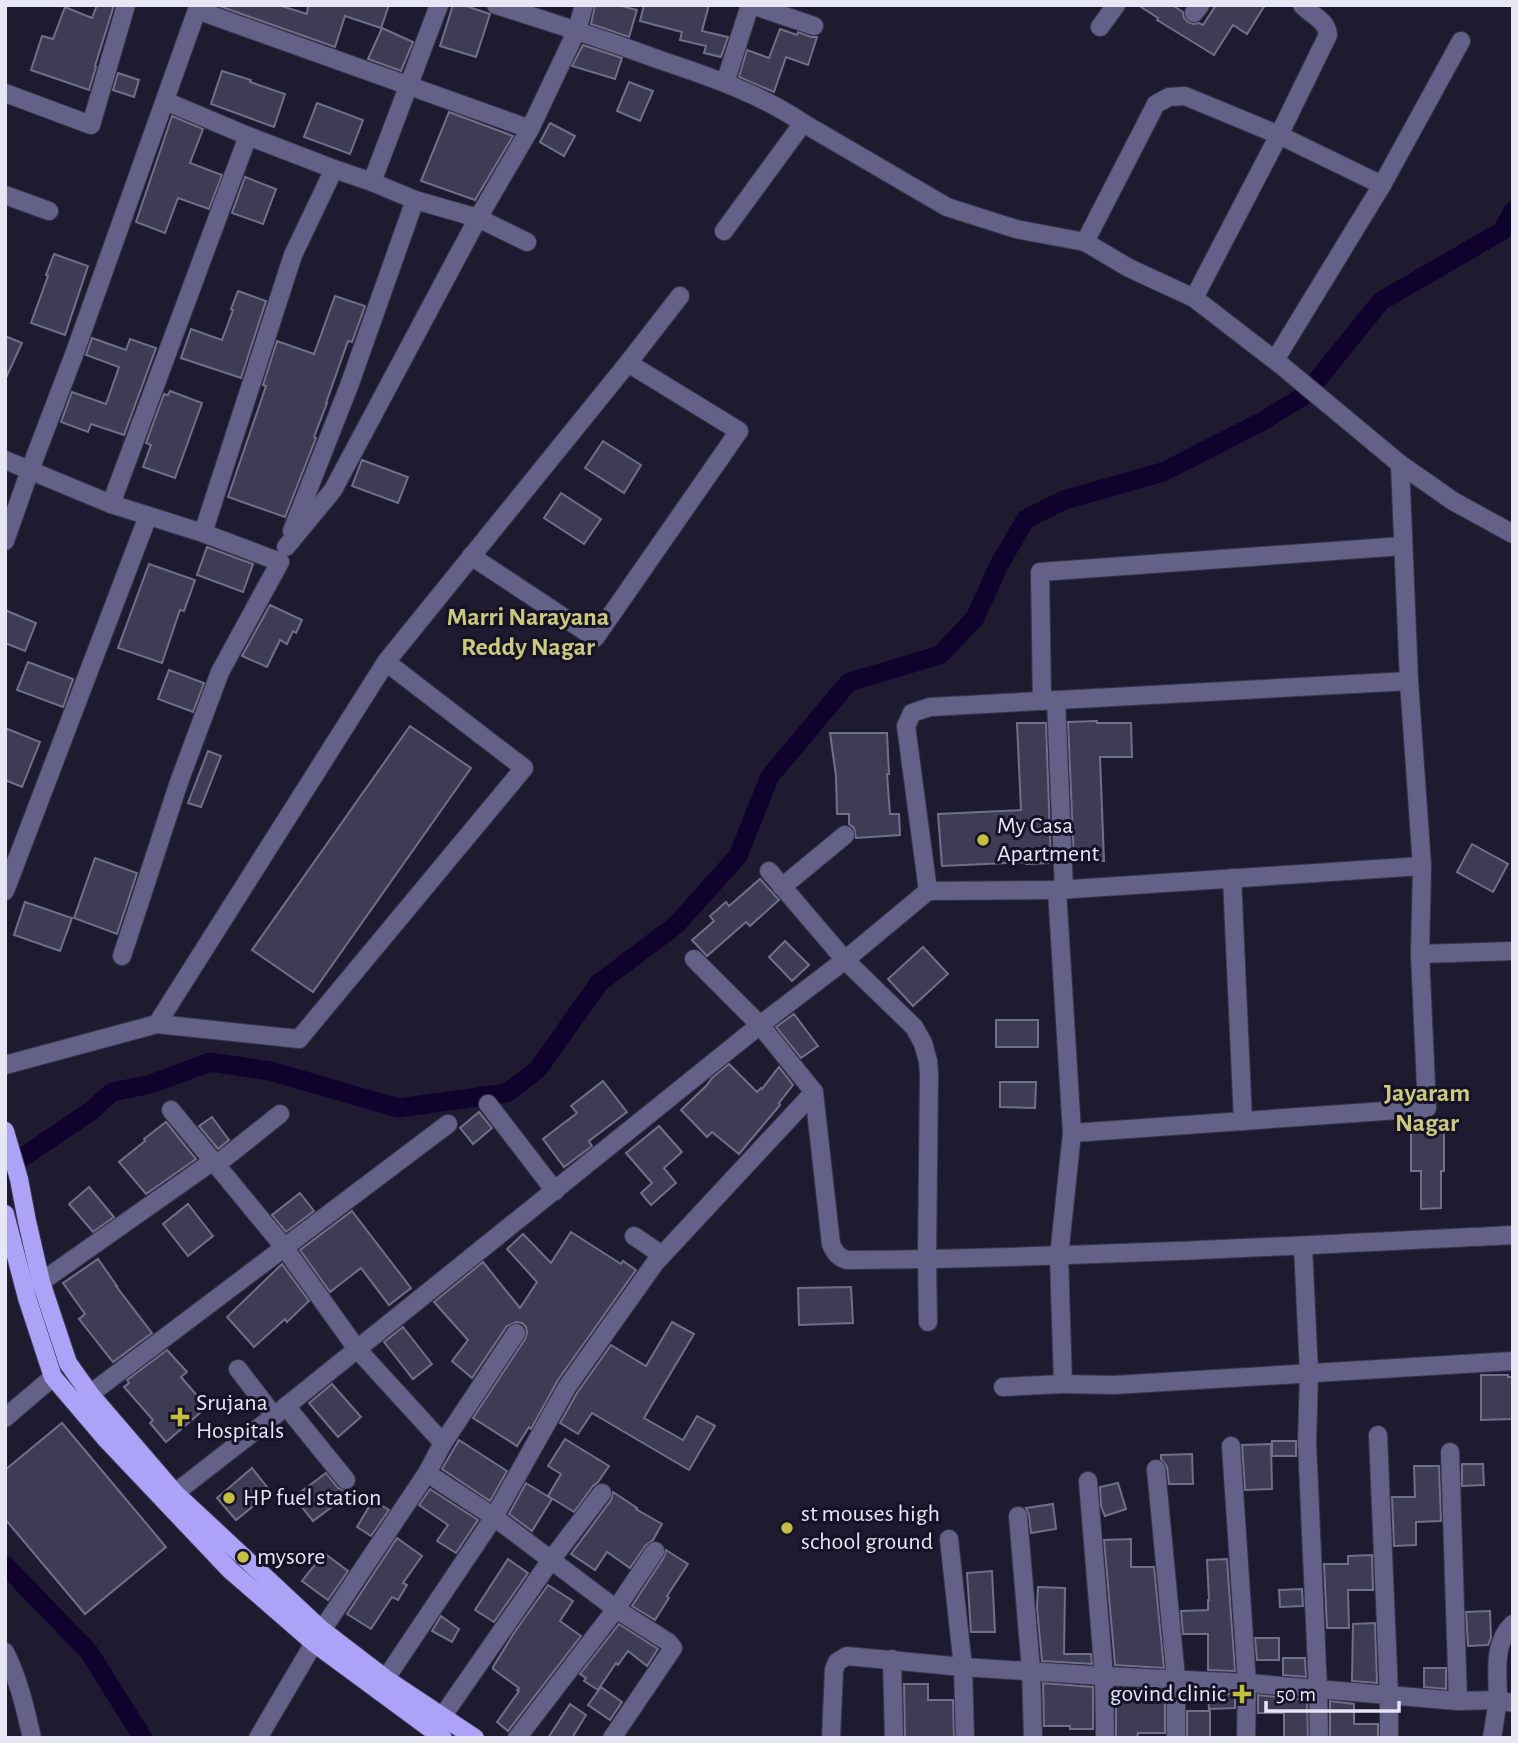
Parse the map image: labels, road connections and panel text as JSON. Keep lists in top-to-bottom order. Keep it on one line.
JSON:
{"districts":["Marri Narayana Reddy Nagar","Jayaram Nagar"],"places":{"other":["My Casa Apartment","HP fuel station","st mouses high school ground","mysore"],"health":["Srujana Hospitals","govind clinic"]},"scale_bar":"50 m"}
